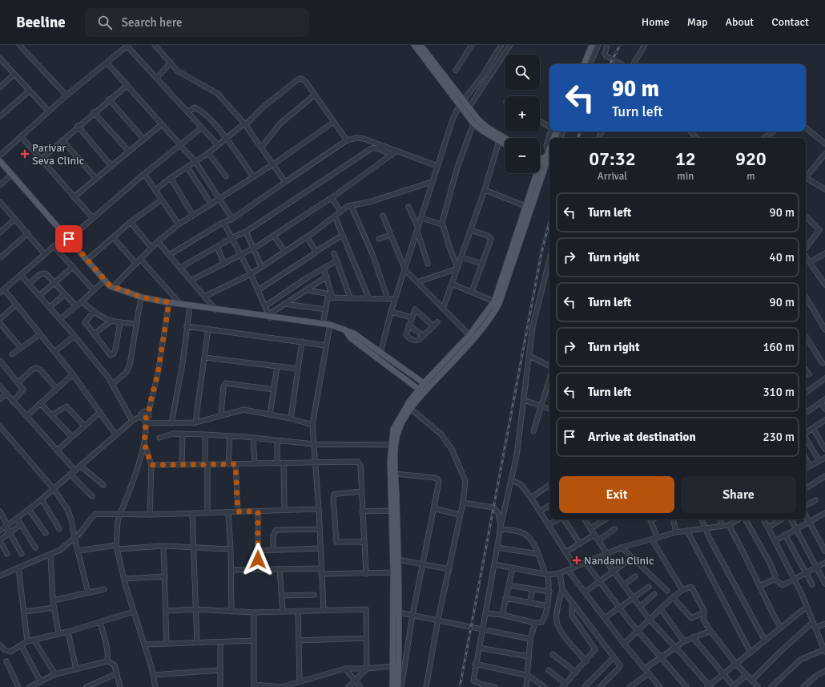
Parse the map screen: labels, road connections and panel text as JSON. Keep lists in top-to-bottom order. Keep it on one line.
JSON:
{"places":{"health":["Parivar Seva Clinic","Nandani Clinic"]},"page":{"header":"Beeline","search":"Search here","nav":["Home","Map","About","Contact"],"map_buttons":["+","−"],"turn":["90 m","Turn left"],"eta":["07:32","Arrival","12","min","920","m"],"list":[{"name":"Turn left","value":"90 m"},{"name":"Turn right","value":"40 m"},{"name":"Turn left","value":"90 m"},{"name":"Turn right","value":"160 m"},{"name":"Turn left","value":"310 m"},{"name":"Arrive at destination","value":"230 m"}],"buttons":["Exit","Share"]}}
